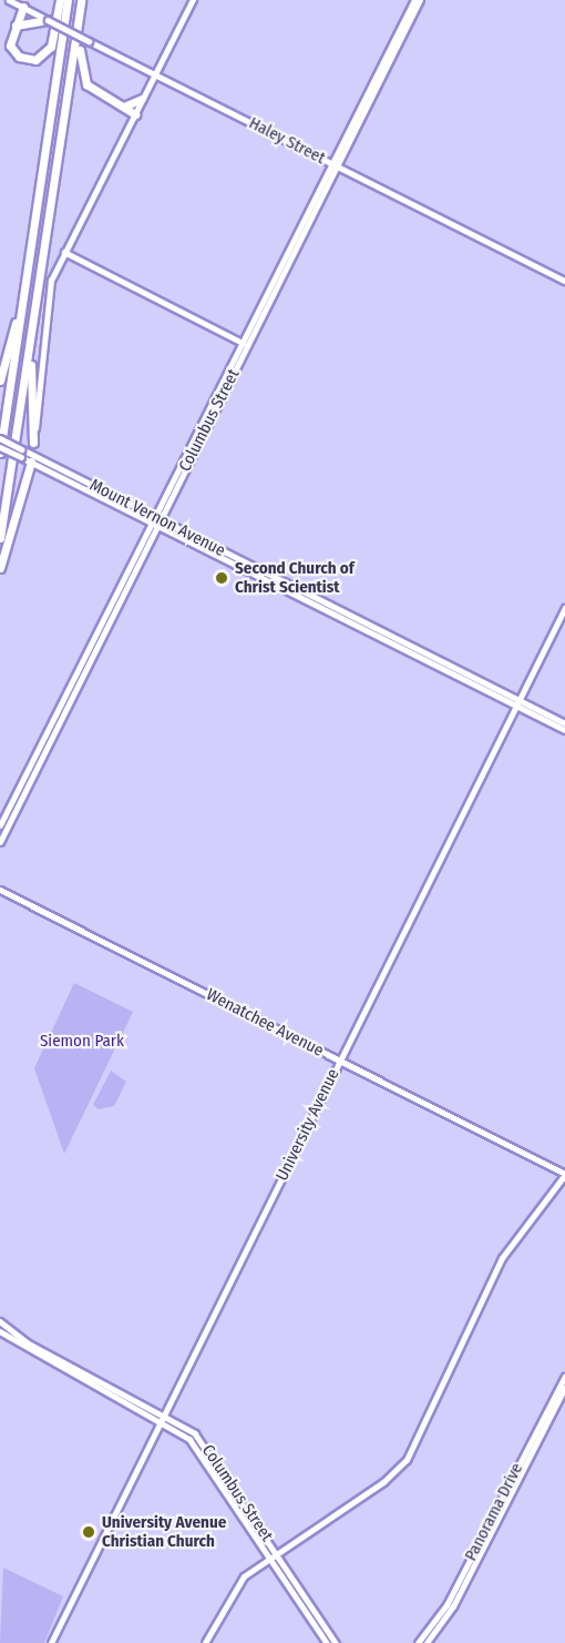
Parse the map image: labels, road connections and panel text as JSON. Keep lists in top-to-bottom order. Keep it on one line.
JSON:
{"streets":{"main road":["Haley Street","Columbus Street","Mount Vernon Avenue","Wenatchee Avenue","University Avenue","Panorama Drive"]},"crossings":[["Haley Street","Columbus Street"],["Columbus Street","Mount Vernon Avenue"],["Columbus Street","University Avenue"],["Mount Vernon Avenue","University Avenue"],["Wenatchee Avenue","University Avenue"]],"parks":["Siemon Park"],"places":["Second Church of Christ Scientist","University Avenue Christian Church"]}
